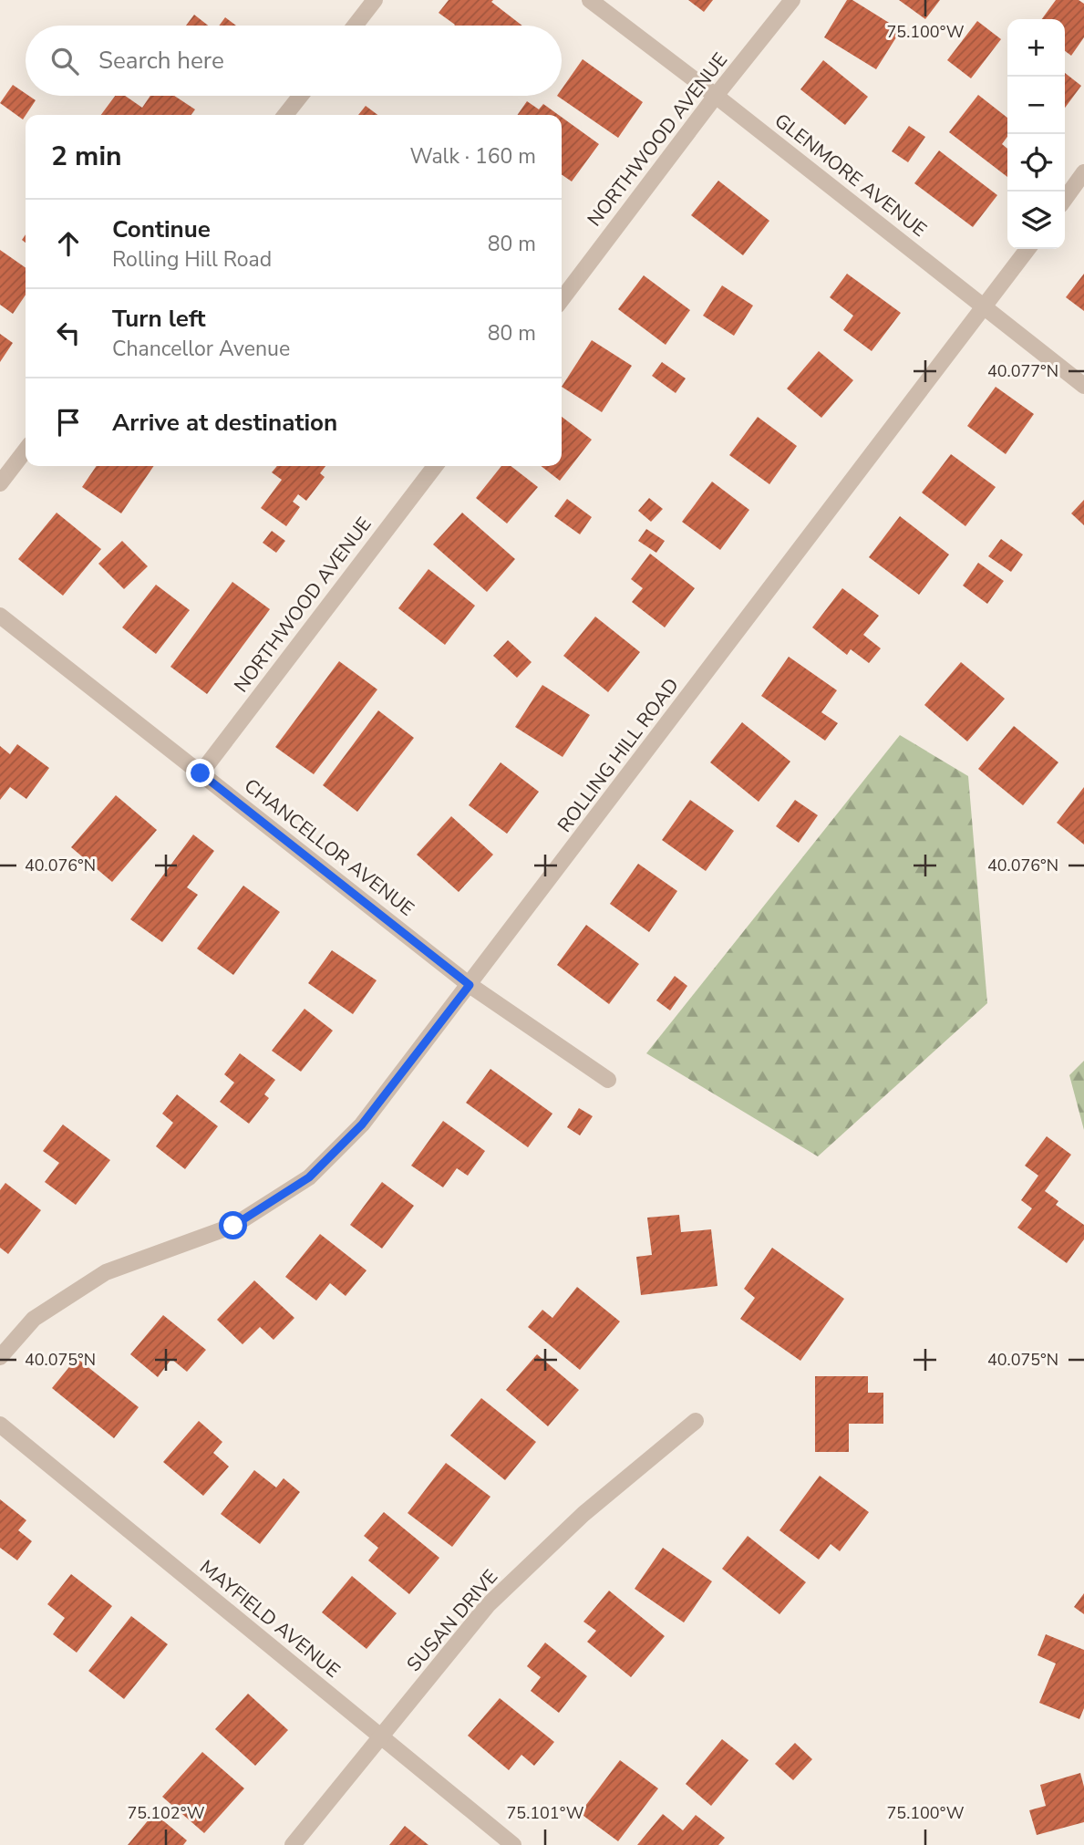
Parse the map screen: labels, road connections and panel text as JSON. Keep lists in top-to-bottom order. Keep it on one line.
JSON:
{"streets":{"street":["NORTHWOOD AVENUE","GLENMORE AVENUE","ROLLING HILL ROAD","CHANCELLOR AVENUE","MAYFIELD AVENUE","SUSAN DRIVE"]},"crossings":[["NORTHWOOD AVENUE","GLENMORE AVENUE"],["NORTHWOOD AVENUE","CHANCELLOR AVENUE"],["GLENMORE AVENUE","ROLLING HILL ROAD"],["ROLLING HILL ROAD","CHANCELLOR AVENUE"],["MAYFIELD AVENUE","SUSAN DRIVE"]],"page":{"map_buttons":["+","−"],"search":"Search here","heading":["2 min","Walk · 160 m"],"list":[["Continue","Rolling Hill Road","80 m"],["Turn left","Chancellor Avenue","80 m"],"Arrive at destination"]},"coordinates":["75.100°W","40.077°N","40.076°N","40.075°N","75.102°W","75.101°W"]}
